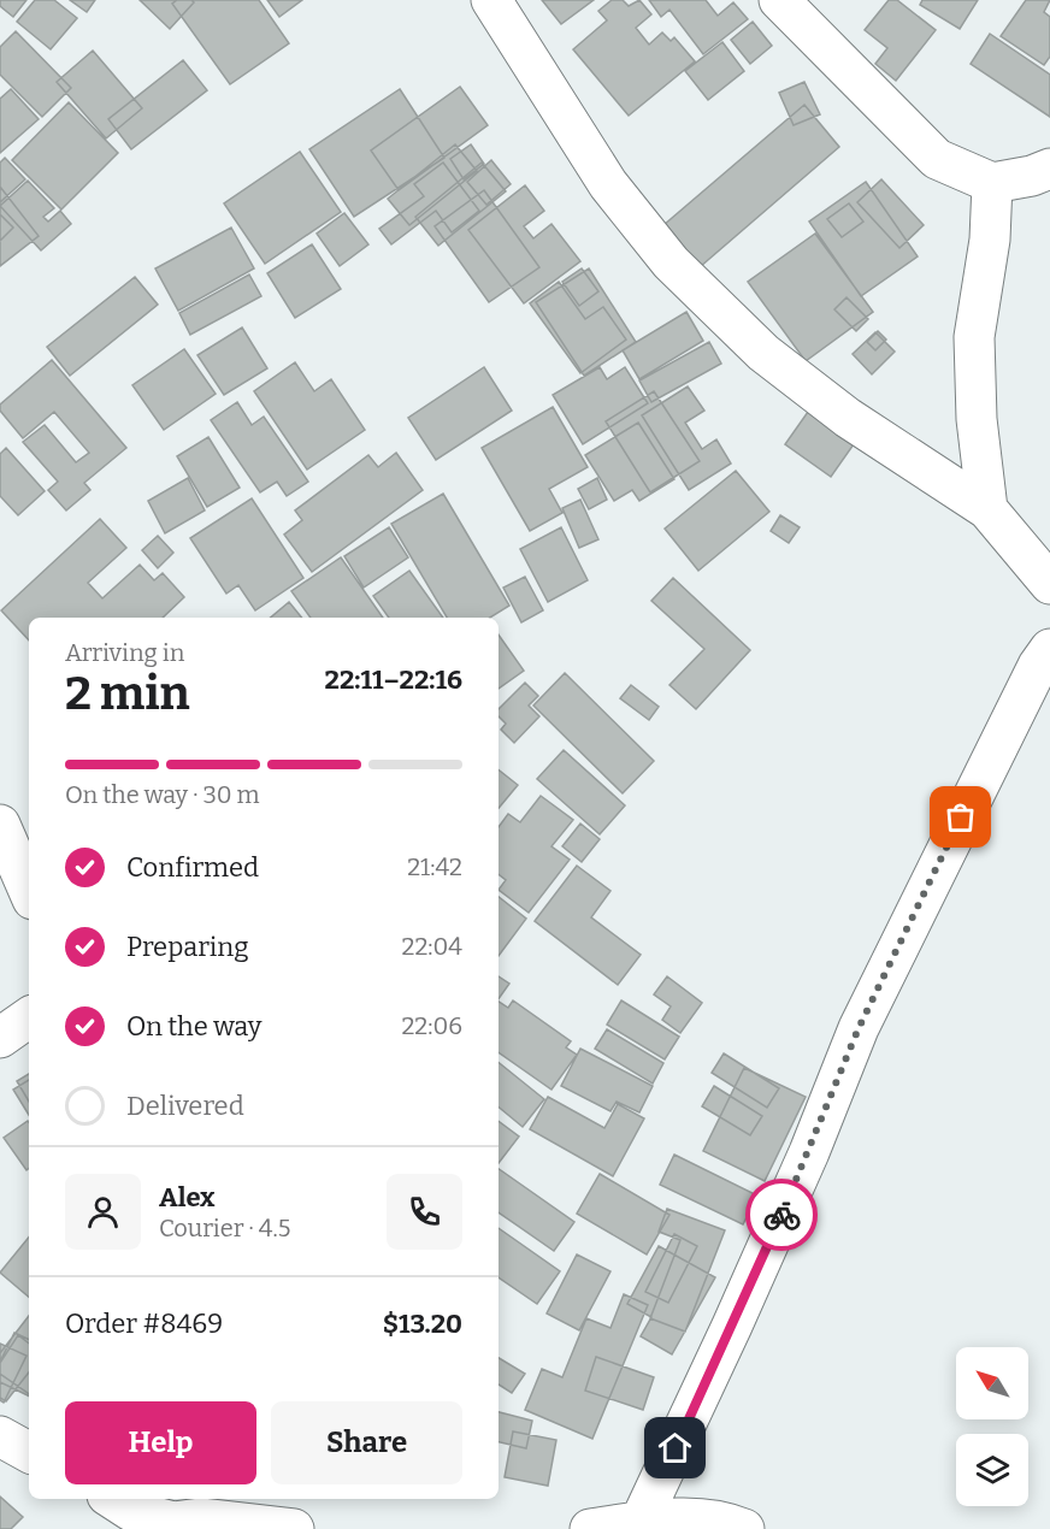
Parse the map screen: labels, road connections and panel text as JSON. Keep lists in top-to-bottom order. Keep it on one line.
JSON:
{"north":"top left","page":{"heading":["2 min","Arriving in","22:11–22:16"],"panel":["Alex","Courier · 4.5","Order #8469","$13.20"],"bar":"On the way · 30 m","list":[["Confirmed","21:42"],["Preparing","22:04"],["On the way","22:06"],"Delivered"],"buttons":["Help","Share"]}}
